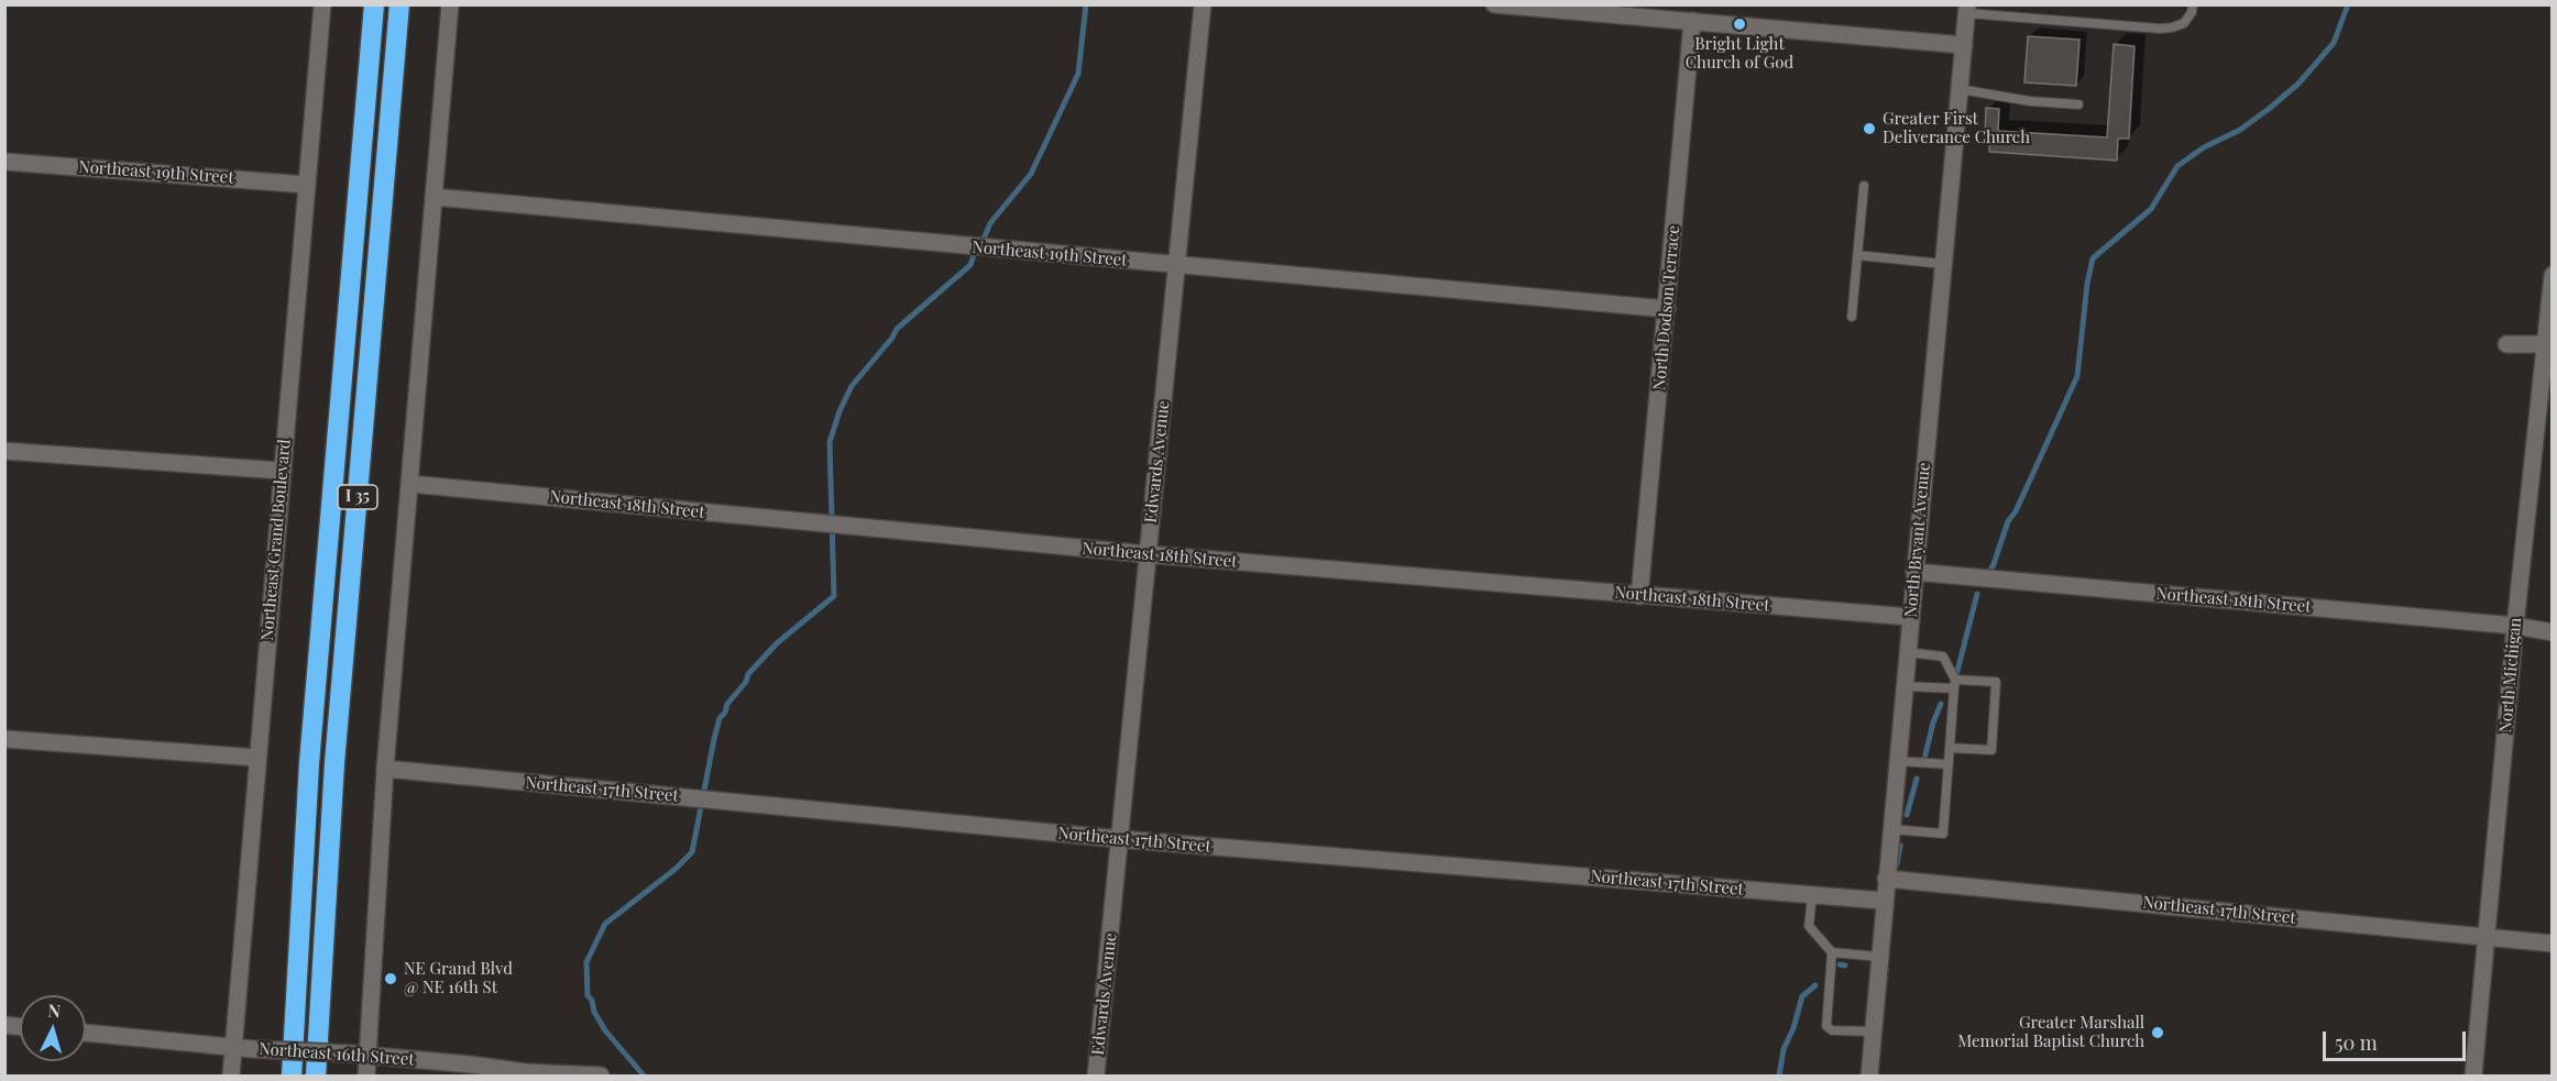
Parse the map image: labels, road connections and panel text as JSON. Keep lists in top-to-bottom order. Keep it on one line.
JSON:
{"streets":{"highway":["I 35"],"street":["Northeast 19th Street","North Dodson Terrace","Edwards Avenue","Northeast 18th Street","Northeast Grand Boulevard","North Bryant Avenue","North Michigan","Northeast 17th Street","Northeast 16th Street"]},"crossings":[["Northeast 19th Street","North Dodson Terrace"],["Northeast 19th Street","Edwards Avenue"],["Northeast 19th Street","Northeast Grand Boulevard"],["North Dodson Terrace","Northeast 18th Street"],["Edwards Avenue","Northeast 18th Street"],["Edwards Avenue","Northeast 17th Street"],["Northeast 18th Street","North Bryant Avenue"],["Northeast 18th Street","North Michigan"],["Northeast Grand Boulevard","Northeast 16th Street"],["North Bryant Avenue","Northeast 17th Street"],["North Michigan","Northeast 17th Street"]],"places":["Bright Light Church of God","Greater First Deliverance Church","NE Grand Blvd @ NE 16th St","Greater Marshall Memorial Baptist Church"],"scale_bar":"50 m","north":"top"}
